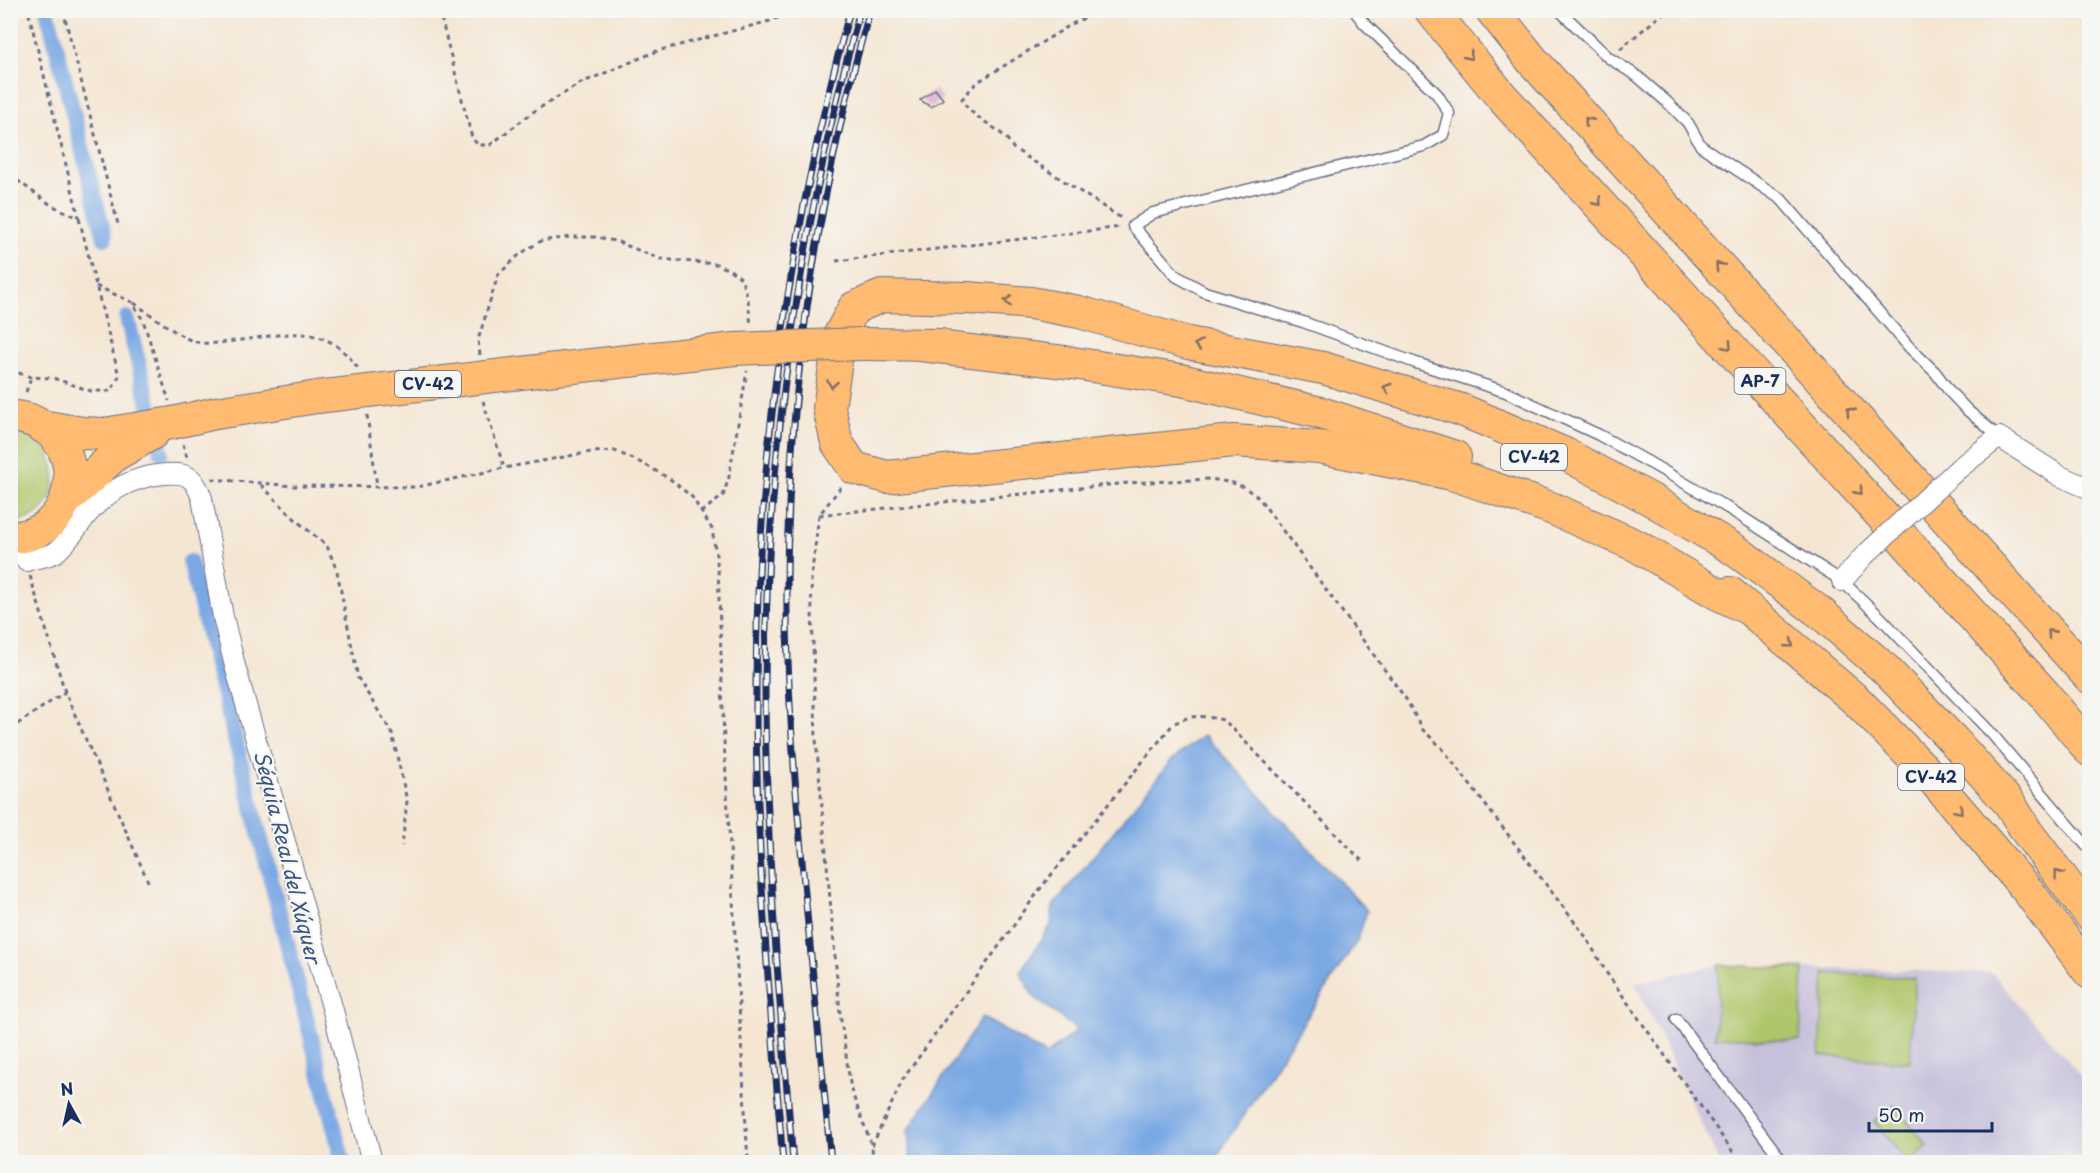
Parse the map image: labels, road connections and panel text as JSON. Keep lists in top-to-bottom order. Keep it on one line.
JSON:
{"streets":{"highway":["AP-7"],"main road":["CV-42"]},"water":["Séquia Real del Xúquer"],"scale_bar":"50 m","north":"top"}
